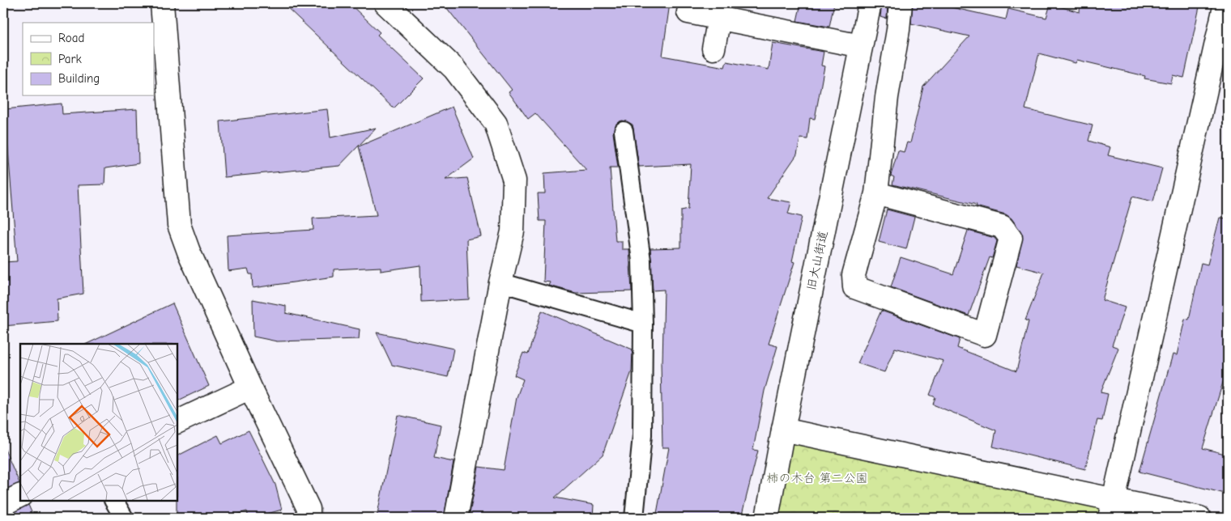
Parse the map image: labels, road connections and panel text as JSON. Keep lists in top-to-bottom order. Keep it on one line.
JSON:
{"streets":{"street":["旧大山街道"]},"parks":["柿の木台 第二公園"],"legend":["Road","Park","Building"]}
